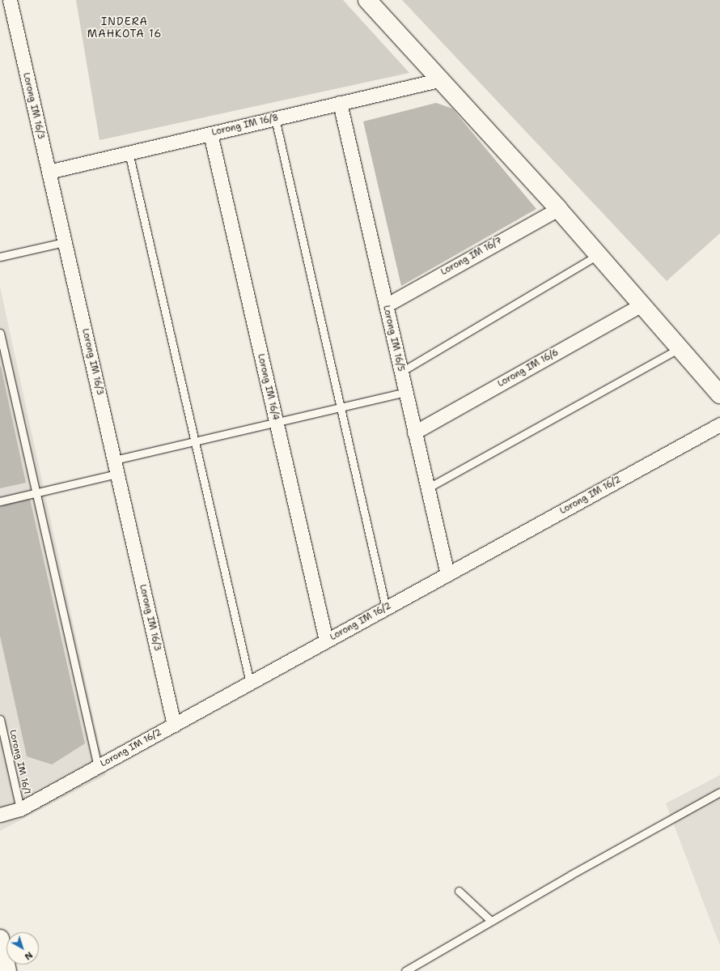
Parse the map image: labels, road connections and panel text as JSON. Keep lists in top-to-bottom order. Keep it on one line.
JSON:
{"streets":{"street":["Lorong IM 16/3","Lorong IM 16/8","Lorong IM 16/7","Lorong IM 16/5","Lorong IM 16/6","Lorong IM 16/4","Lorong IM 16/2"],"lane":["Lorong IM 16/1"]},"crossings":[["Lorong IM 16/3","Lorong IM 16/8"],["Lorong IM 16/3","Lorong IM 16/2"],["Lorong IM 16/8","Lorong IM 16/5"],["Lorong IM 16/8","Lorong IM 16/4"],["Lorong IM 16/7","Lorong IM 16/5"],["Lorong IM 16/5","Lorong IM 16/6"],["Lorong IM 16/5","Lorong IM 16/2"],["Lorong IM 16/4","Lorong IM 16/2"],["Lorong IM 16/2","Lorong IM 16/1"]],"districts":["INDERA MAHKOTA 16"],"north":"bottom right"}
